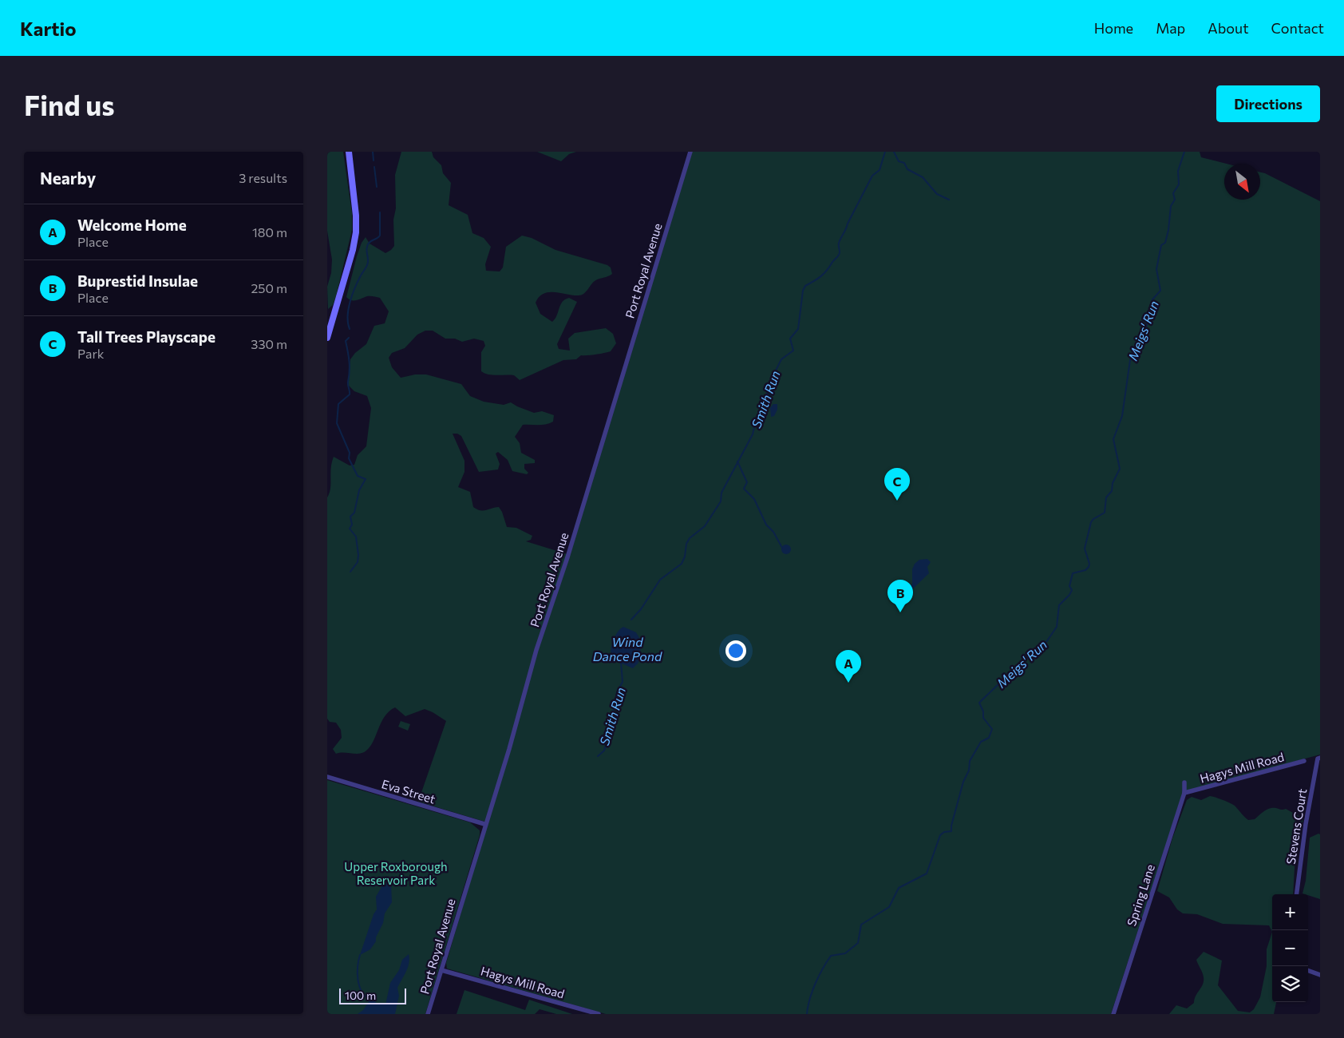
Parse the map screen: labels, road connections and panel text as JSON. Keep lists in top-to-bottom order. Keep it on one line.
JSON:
{"streets":{"street":["Port Royal Avenue","Hagys Mill Road","Eva Street","Stevens Court","Spring Lane"]},"crossings":[["Port Royal Avenue","Hagys Mill Road"],["Port Royal Avenue","Eva Street"],["Hagys Mill Road","Spring Lane"]],"water":["Meigs' Run","Smith Run","Wind Dance Pond"],"parks":["Upper Roxborough Reservoir Park"],"scale_bar":"100 m","north":"bottom right","page":{"header":"Kartio","nav":["Home","Map","About","Contact"],"buttons":"Directions","title":"Find us","heading":["Nearby","3 results"],"list":[{"mark":"A","name":"Welcome Home","note":"Place","value":"180 m"},{"mark":"B","name":"Buprestid Insulae","note":"Place","value":"250 m"},{"mark":"C","name":"Tall Trees Playscape","note":"Park","value":"330 m"}],"pins":["C","B","A"],"map_buttons":["+","−"],"scale":"100 m"}}
